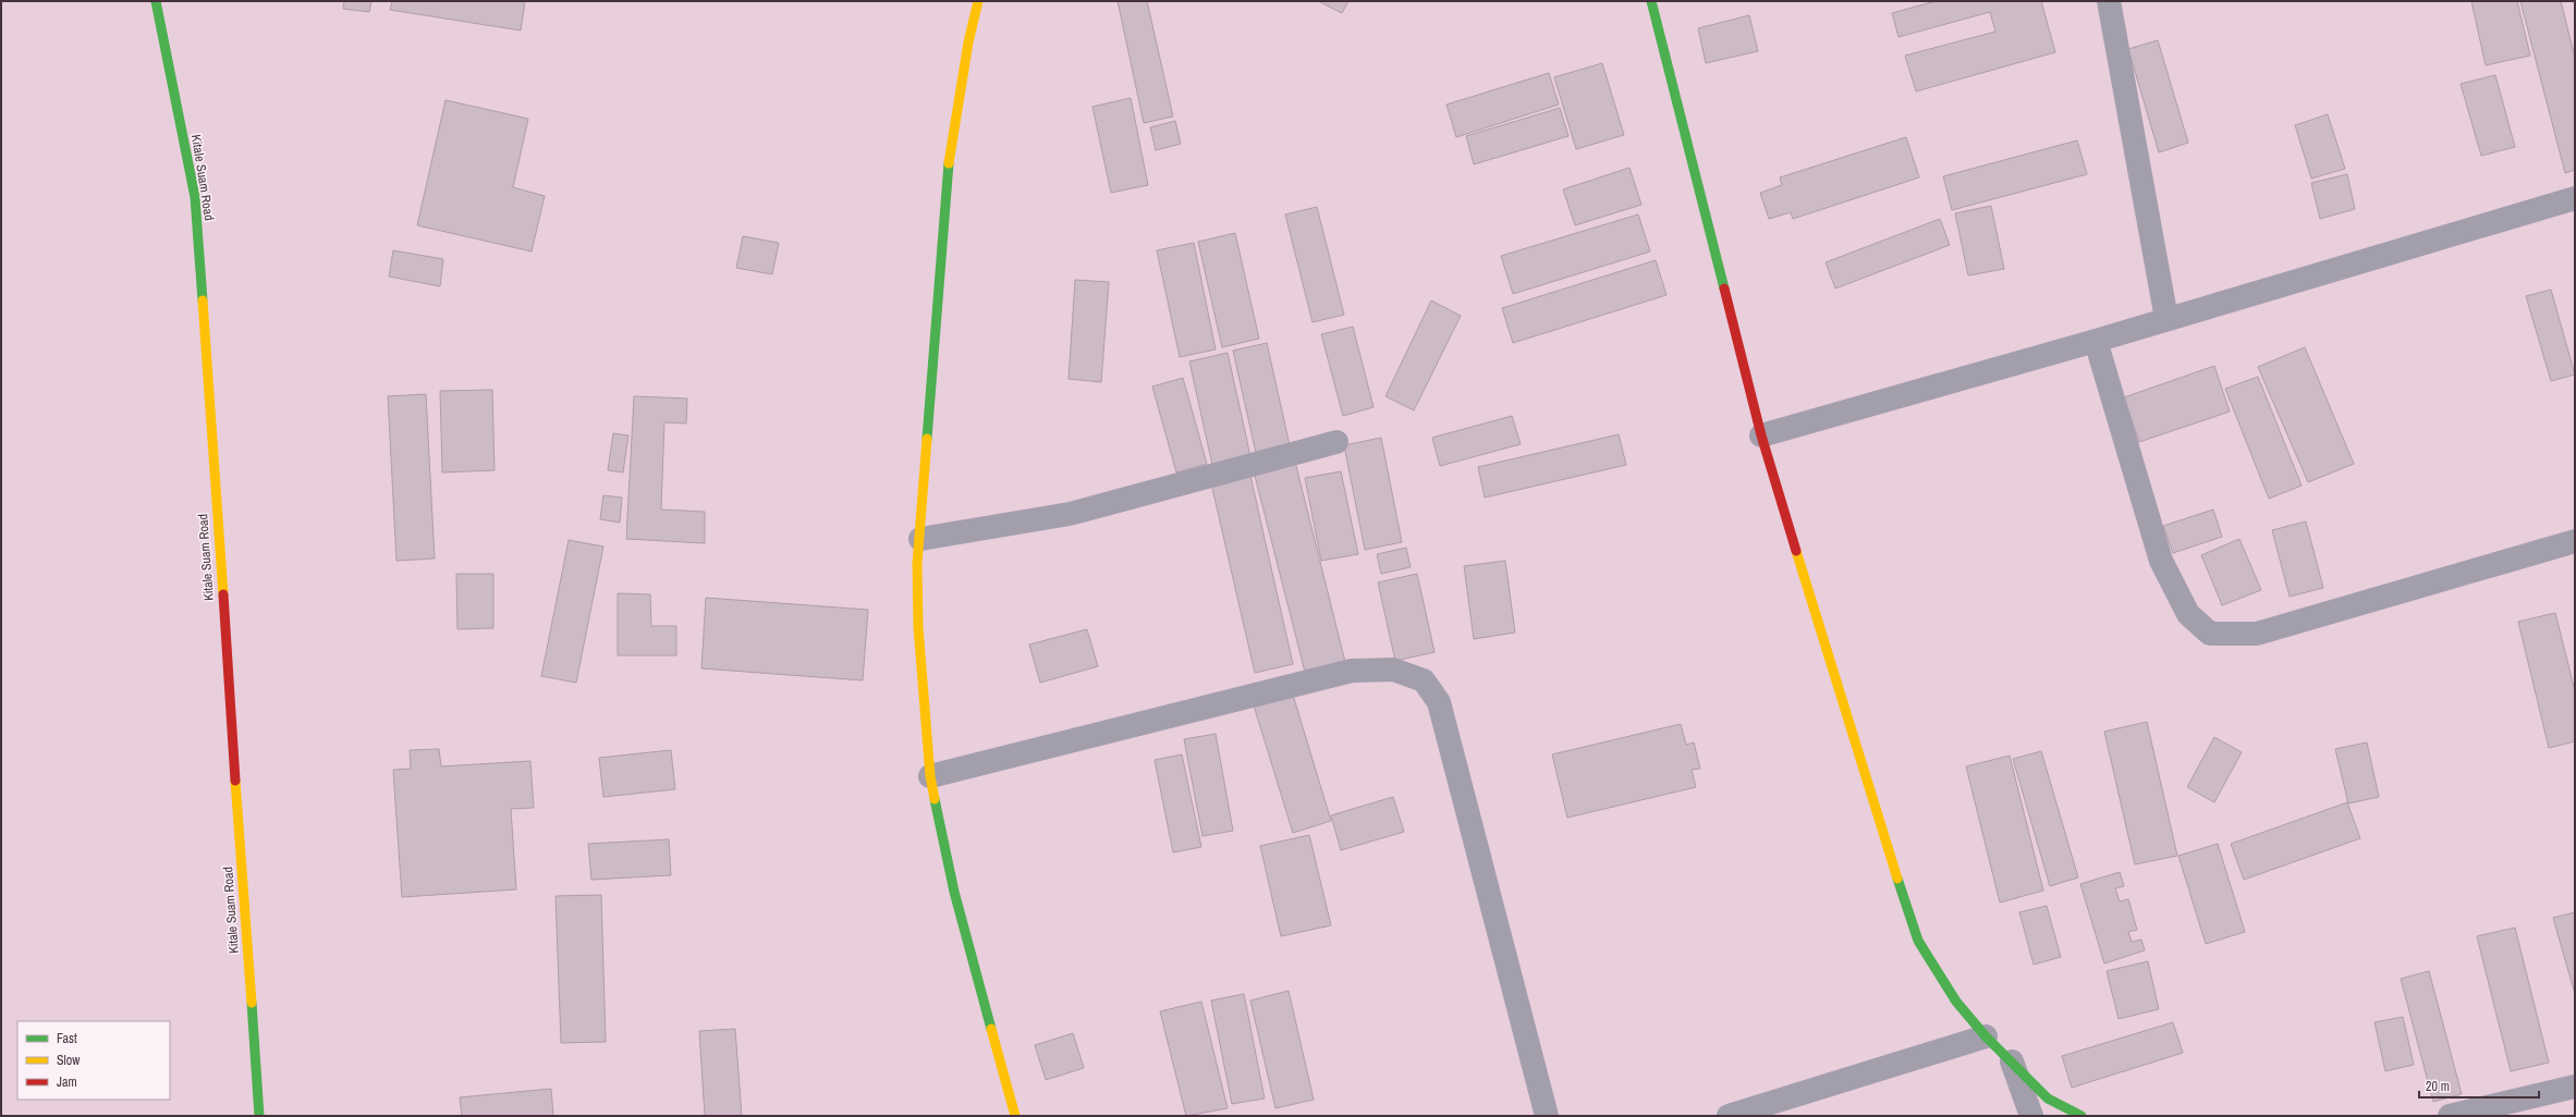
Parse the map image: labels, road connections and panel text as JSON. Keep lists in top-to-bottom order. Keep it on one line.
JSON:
{"streets":{"main road":["Kitale Suam Road"]},"legend":["Fast","Slow","Jam"],"scale_bar":"20 m"}
